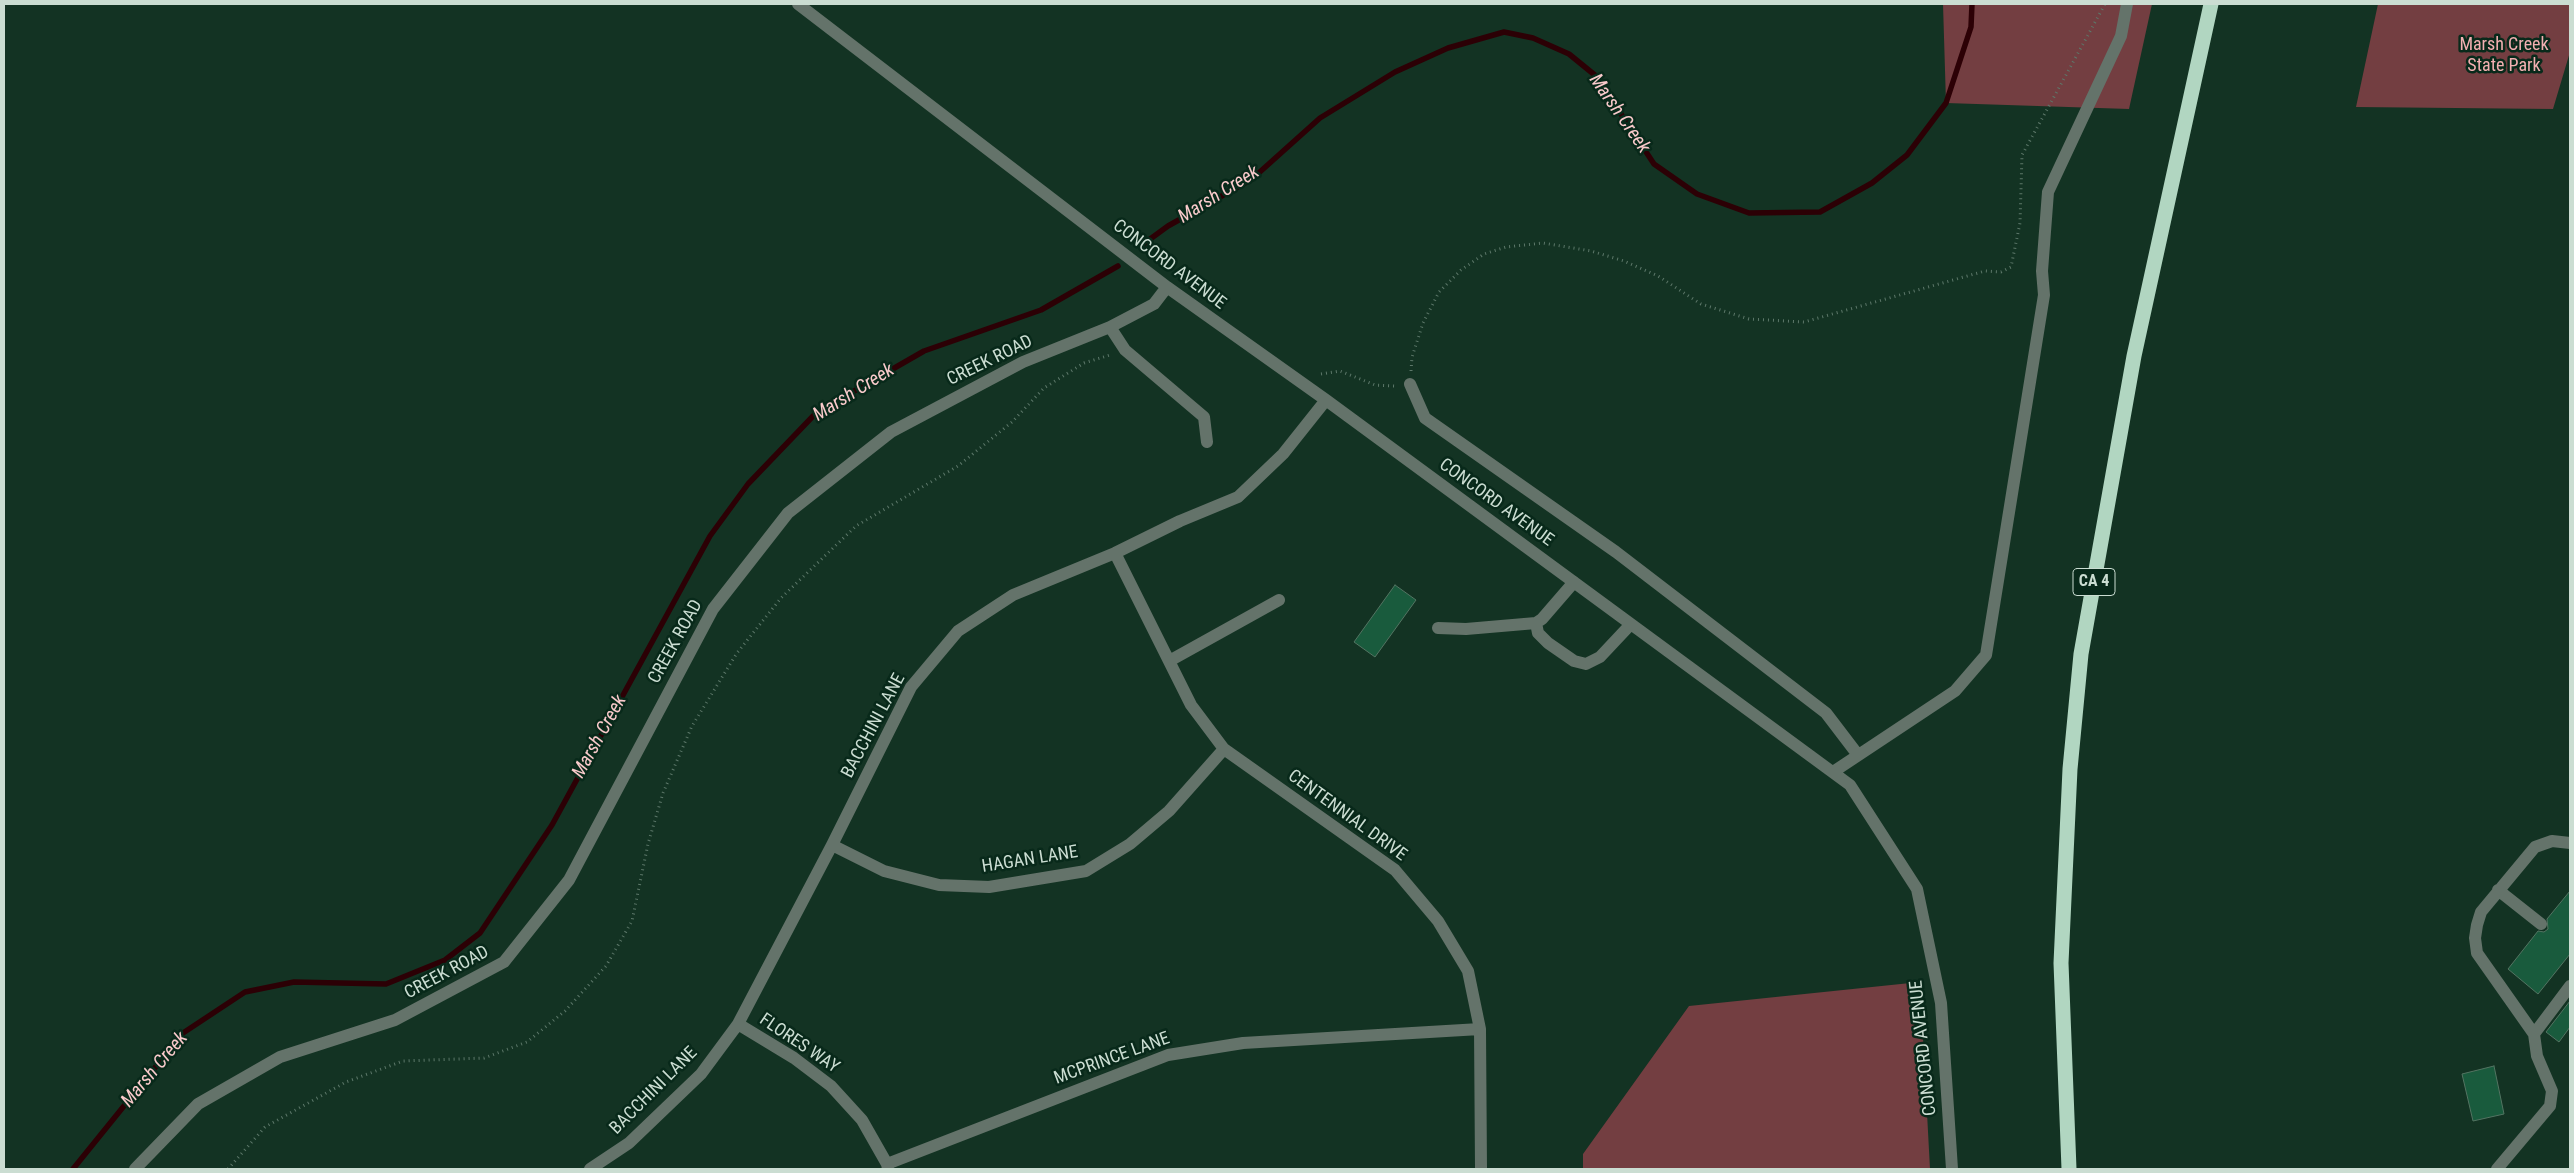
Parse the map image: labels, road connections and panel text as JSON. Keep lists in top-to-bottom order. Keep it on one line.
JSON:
{"streets":{"highway":["CA 4"],"street":["CONCORD AVENUE","CREEK ROAD","BACCHINI LANE","CENTENNIAL DRIVE","HAGAN LANE","FLORES WAY","MCPRINCE LANE"]},"crossings":[["CONCORD AVENUE","CREEK ROAD"],["CONCORD AVENUE","BACCHINI LANE"],["BACCHINI LANE","CENTENNIAL DRIVE"],["BACCHINI LANE","HAGAN LANE"],["BACCHINI LANE","FLORES WAY"],["CENTENNIAL DRIVE","HAGAN LANE"],["CENTENNIAL DRIVE","MCPRINCE LANE"],["FLORES WAY","MCPRINCE LANE"]],"water":["Marsh Creek"],"parks":["Marsh Creek State Park"]}
